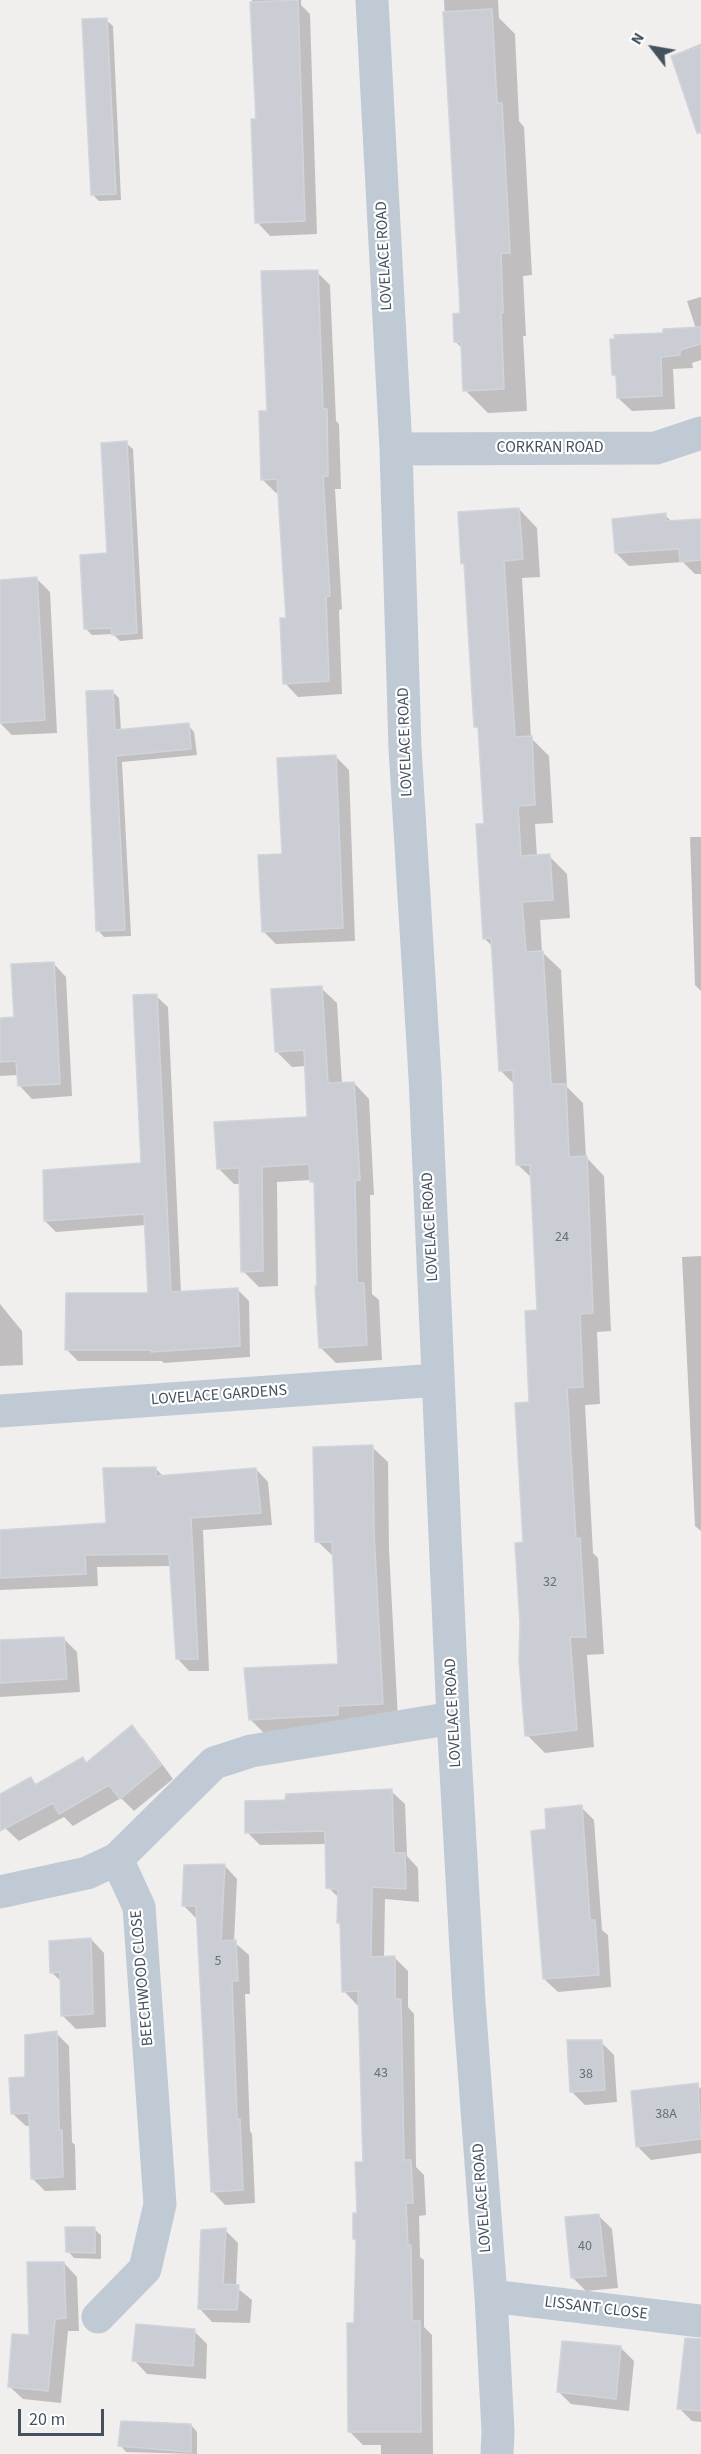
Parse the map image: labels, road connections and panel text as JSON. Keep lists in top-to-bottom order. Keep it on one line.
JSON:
{"streets":{"street":["LOVELACE ROAD","CORKRAN ROAD","LOVELACE GARDENS","BEECHWOOD CLOSE","LISSANT CLOSE"]},"crossings":[["LOVELACE ROAD","CORKRAN ROAD"],["LOVELACE ROAD","LOVELACE GARDENS"],["LOVELACE ROAD","LISSANT CLOSE"]],"house_numbers":["24","32","5","43","38","38A","40"],"scale_bar":"20 m","north":"top left"}
